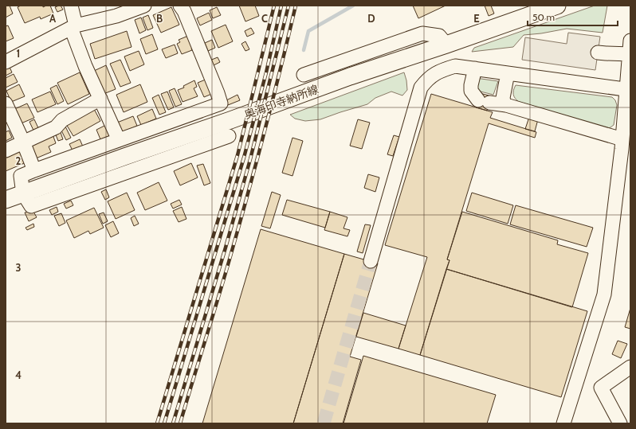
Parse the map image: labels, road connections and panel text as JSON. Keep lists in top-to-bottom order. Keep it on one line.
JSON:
{"streets":{"main road":["奥海印寺納所線"]},"scale_bar":"50 m","grid":{"columns":["A","B","C","D","E"],"rows":["1","2","3","4"]}}
